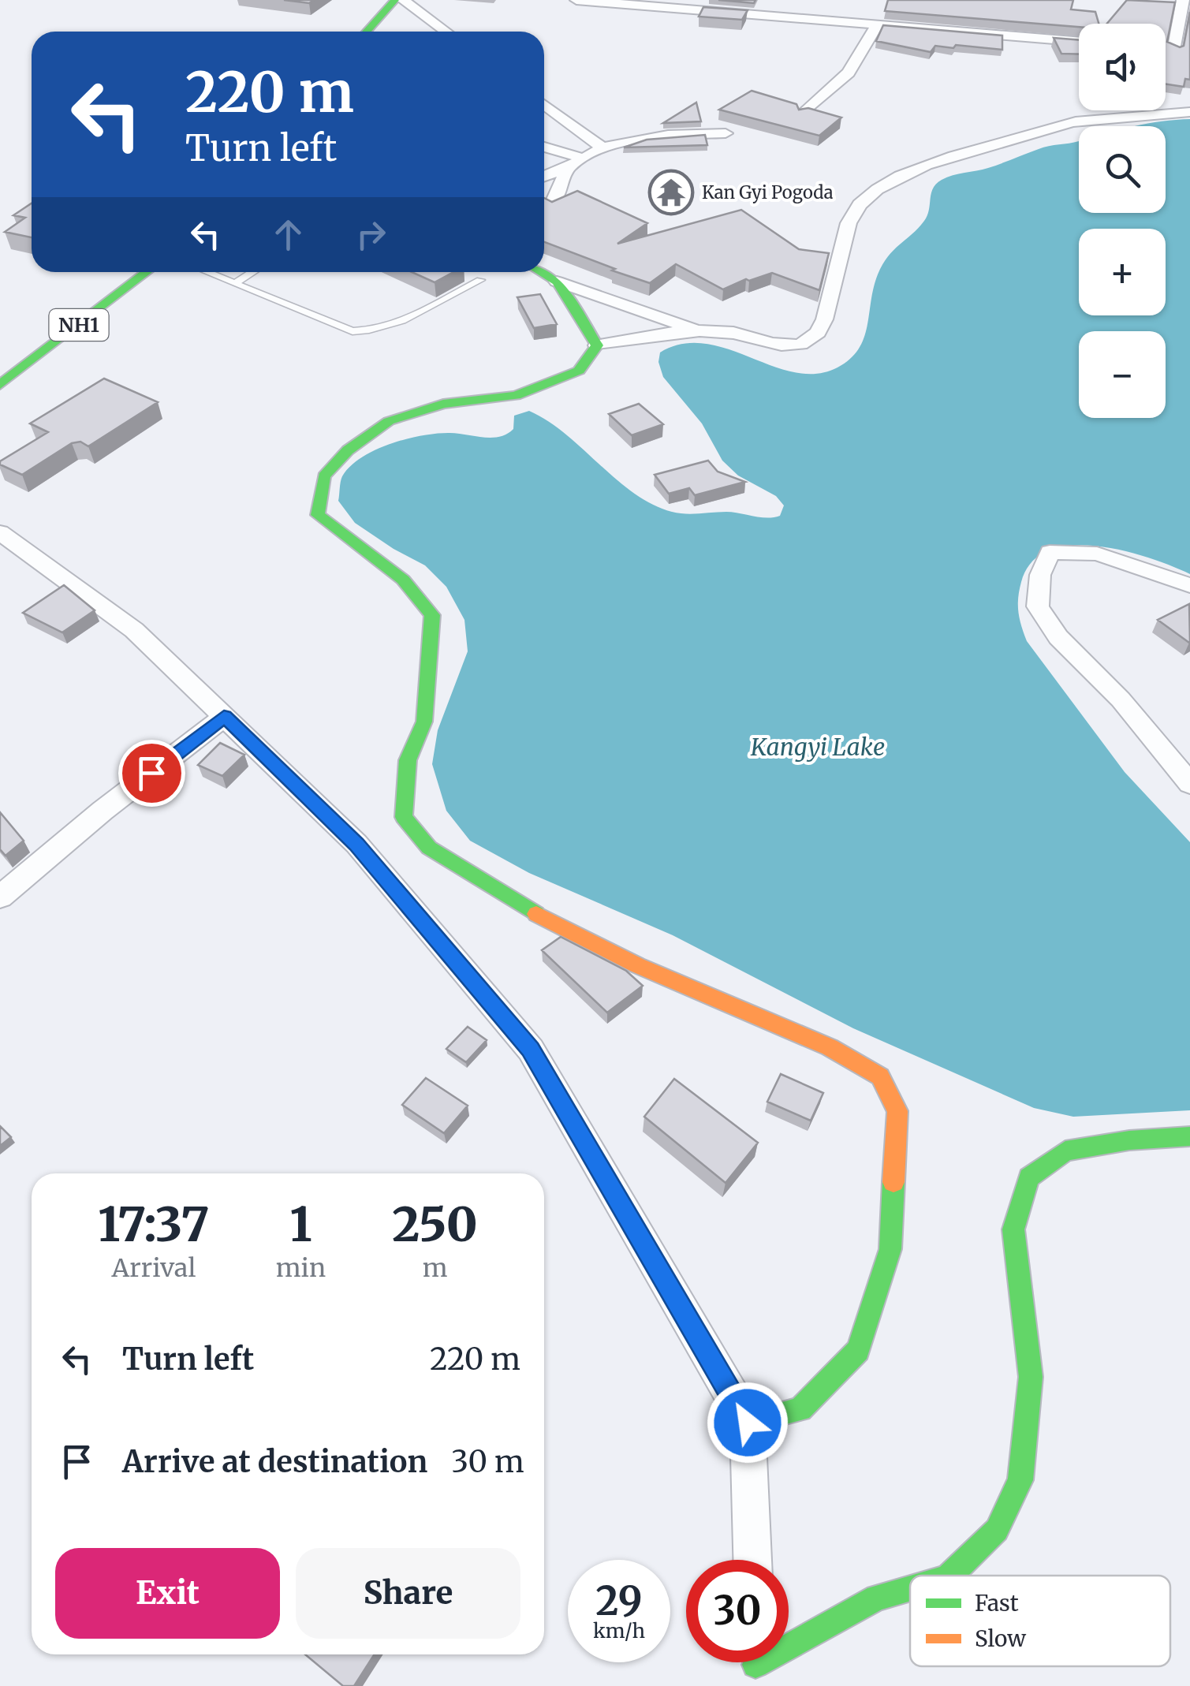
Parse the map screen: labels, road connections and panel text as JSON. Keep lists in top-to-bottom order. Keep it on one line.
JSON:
{"streets":{"main road":["NH1"]},"water":["Kangyi Lake"],"places":{"temple":["Kan Gyi Pogoda"]},"legend":["Fast","Slow"],"page":{"map_buttons":["+","−"],"turn":["220 m","Turn left"],"eta":["17:37","Arrival","1","min","250","m"],"list":[{"name":"Turn left","value":"220 m"},{"name":"Arrive at destination","value":"30 m"}],"buttons":["Exit","Share"],"speed":"29 km/h","limit":"30"}}
